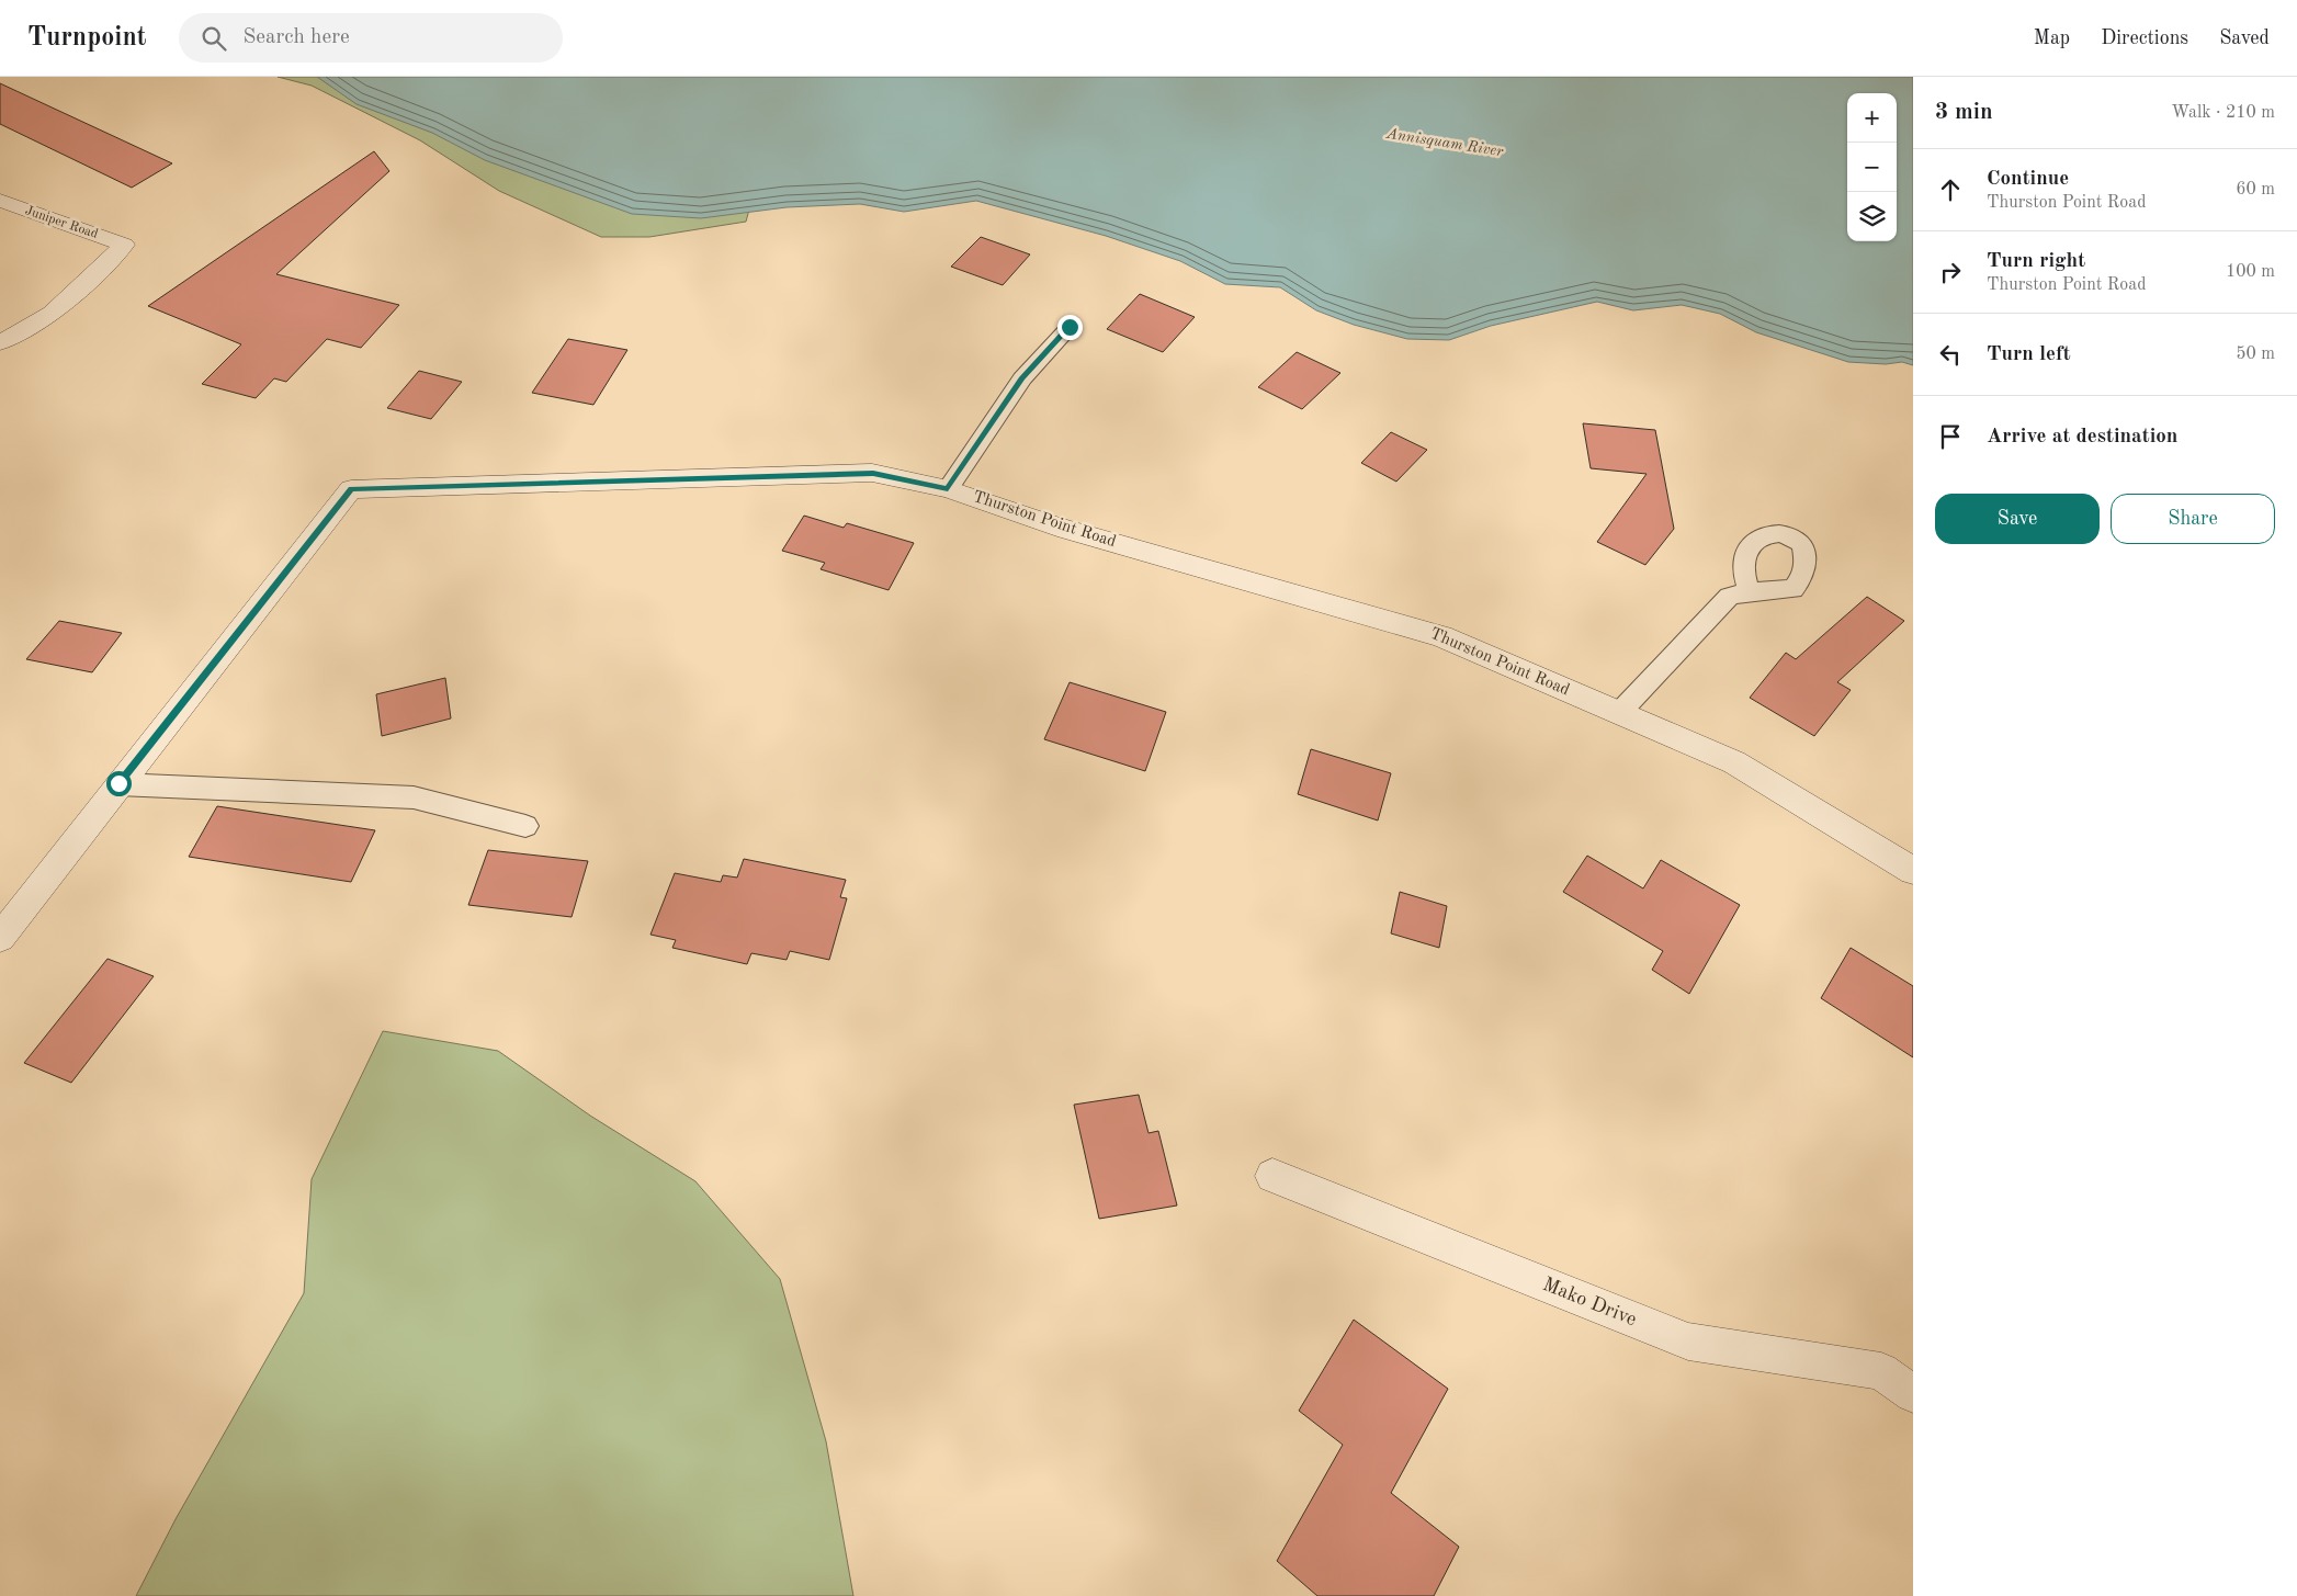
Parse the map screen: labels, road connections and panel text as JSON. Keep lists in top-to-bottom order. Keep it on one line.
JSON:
{"streets":{"street":["Juniper Road","Thurston Point Road","Mako Drive"]},"water":["Annisquam River"],"page":{"header":"Turnpoint","search":"Search here","nav":["Map","Directions","Saved"],"heading":["3 min","Walk · 210 m"],"map_buttons":["+","−"],"list":[["Continue","Thurston Point Road","60 m"],["Turn right","Thurston Point Road","100 m"],["Turn left","50 m"],"Arrive at destination"],"buttons":["Save","Share"]}}
